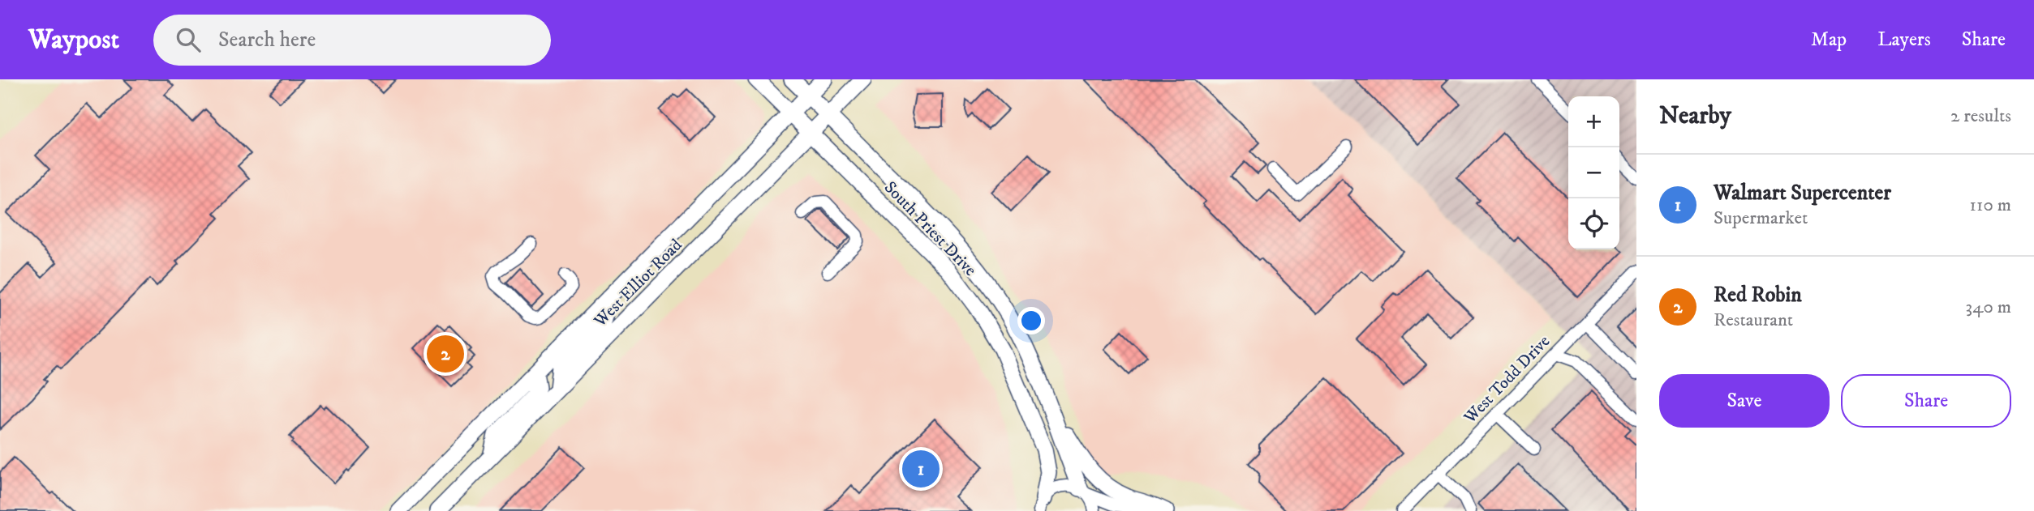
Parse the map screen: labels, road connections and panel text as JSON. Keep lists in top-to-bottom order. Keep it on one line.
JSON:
{"streets":{"main road":["South Priest Drive","West Elliot Road"],"street":["West Todd Drive"]},"crossings":[["South Priest Drive","West Elliot Road"]],"page":{"header":"Waypost","search":"Search here","nav":["Map","Layers","Share"],"heading":["Nearby","2 results"],"map_buttons":["+","−"],"list":[{"mark":"1","name":"Walmart Supercenter","note":"Supermarket","value":"110 m"},{"mark":"2","name":"Red Robin","note":"Restaurant","value":"340 m"}],"pins":["2","1"],"buttons":["Save","Share"]}}
